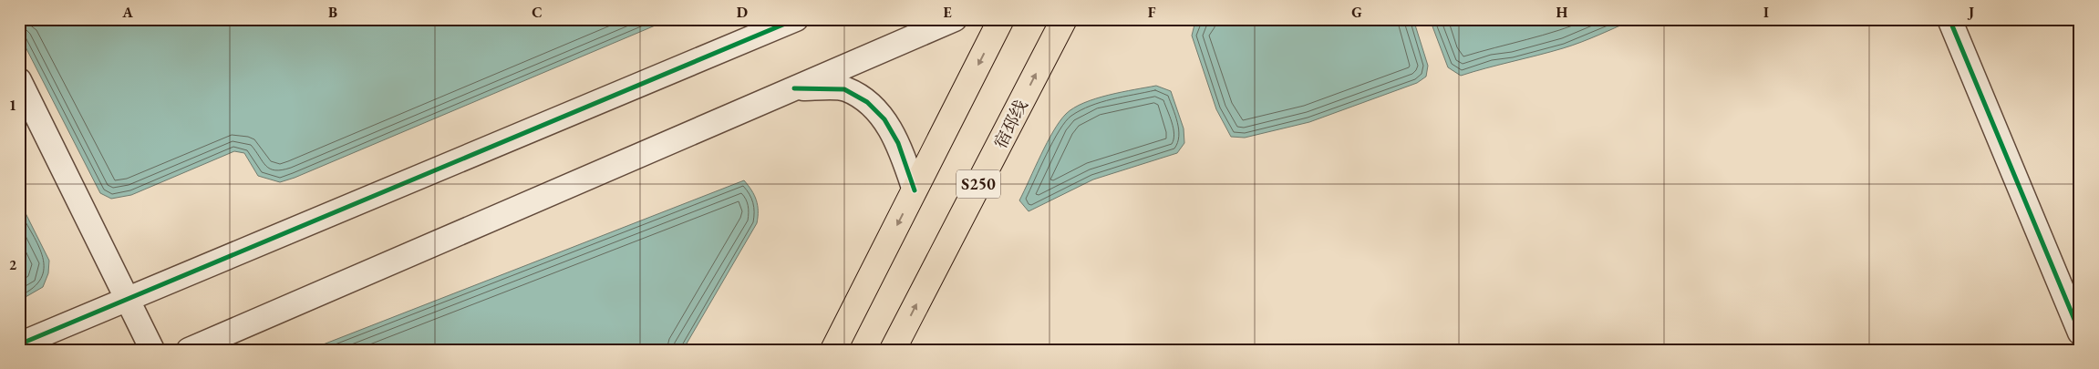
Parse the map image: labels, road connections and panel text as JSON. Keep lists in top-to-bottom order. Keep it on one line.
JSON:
{"streets":{"main road":["宿邳线","S250"]},"grid":{"columns":["A","B","C","D","E","F","G","H","I","J"],"rows":["1","2"]}}
